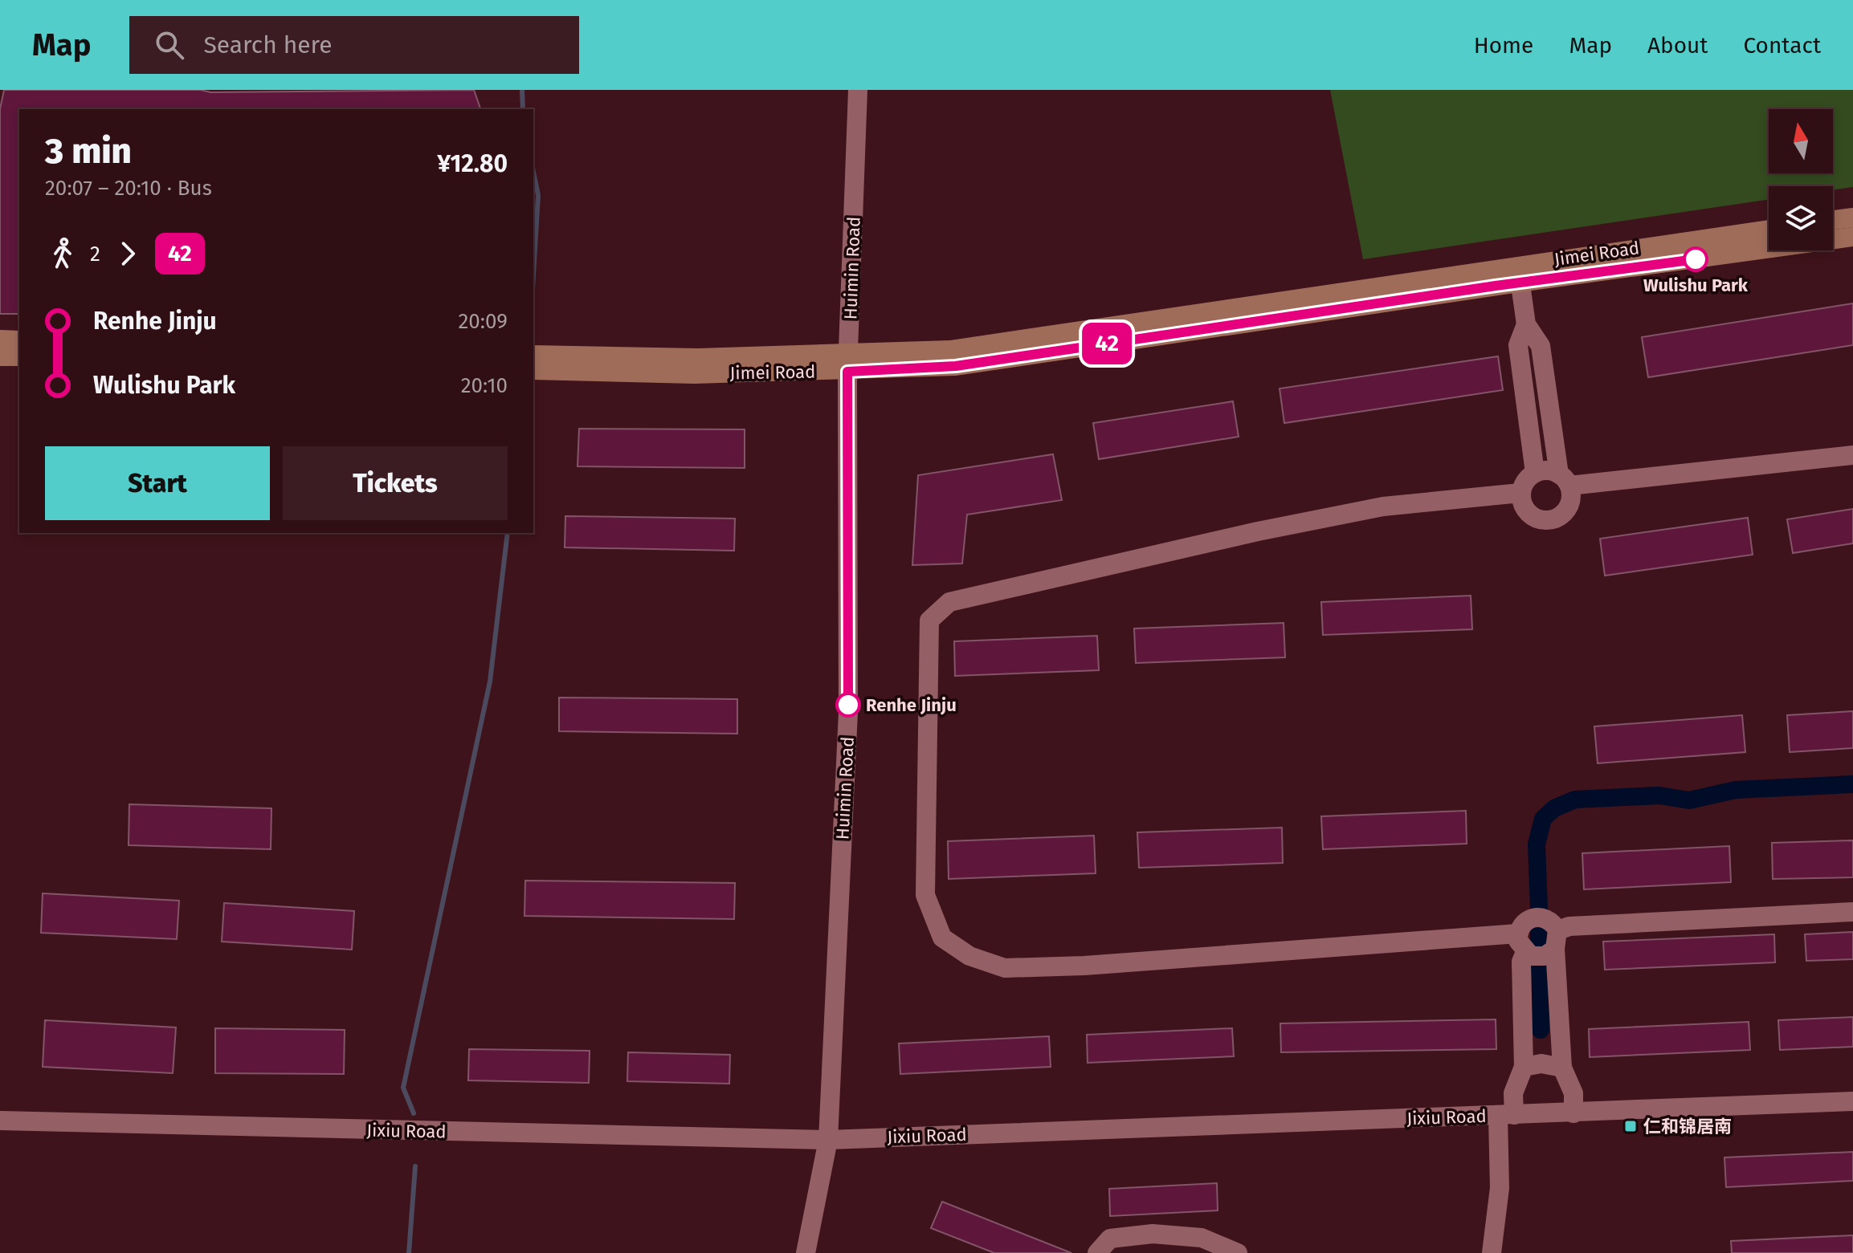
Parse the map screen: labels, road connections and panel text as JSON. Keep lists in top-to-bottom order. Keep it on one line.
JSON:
{"streets":{"main road":["Jimei Road"],"street":["Huimin Road","Jixiu Road"]},"crossings":[["Jimei Road","Huimin Road"],["Huimin Road","Jixiu Road"]],"places":{"other":["Wulishu Park","Renhe Jinju"],"transit":["仁和锦居南"]},"lines":["bus line 42"],"north":"top","page":{"header":"Map","search":"Search here","nav":["Home","Map","About","Contact"],"on_map":"42","heading":["3 min","20:07 – 20:10 · Bus","¥12.80"],"legs":["2","42"],"list":[{"name":"Renhe Jinju","value":"20:09"},{"name":"Wulishu Park","value":"20:10"}],"buttons":["Start","Tickets"]}}
